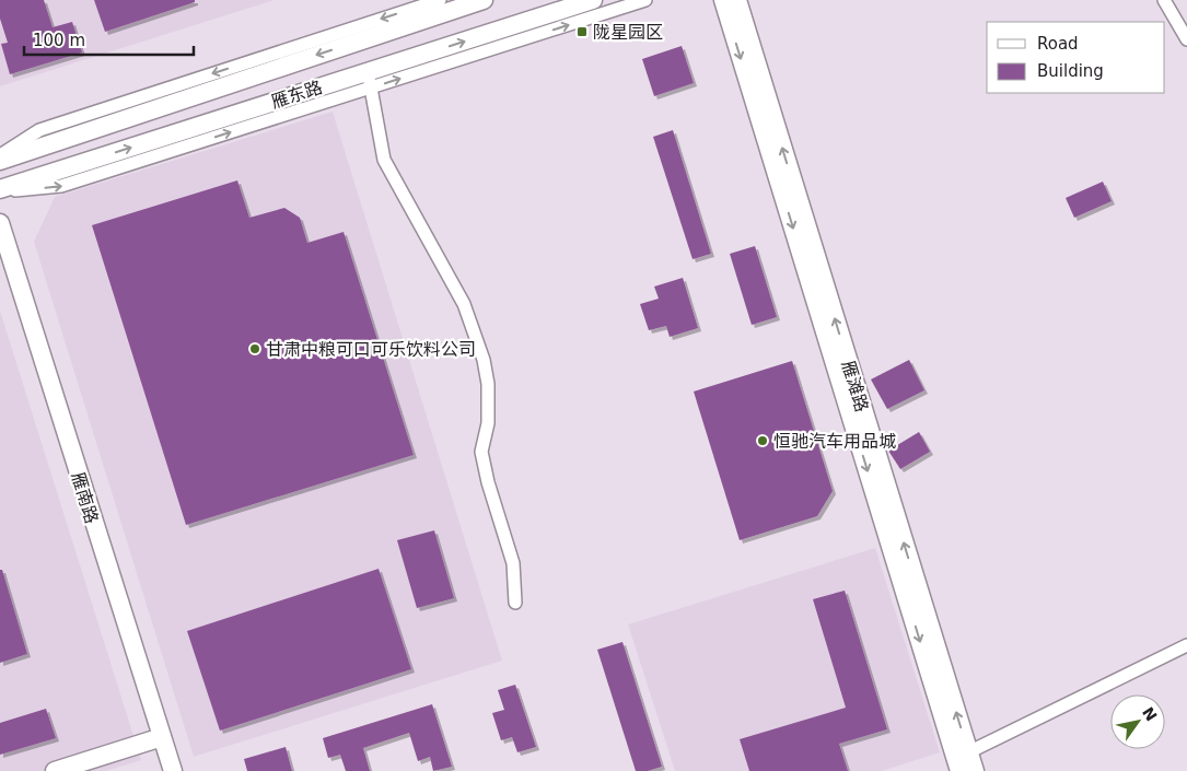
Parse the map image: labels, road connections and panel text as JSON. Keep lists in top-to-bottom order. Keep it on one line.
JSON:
{"streets":{"main road":["雁东路","雁滩路","雁南路"]},"places":{"transit":["陇星园区"],"other":["甘肃中粮可口可乐饮料公司","恒驰汽车用品城"]},"legend":["Road","Building"],"scale_bar":"100 m","north":"top right"}
